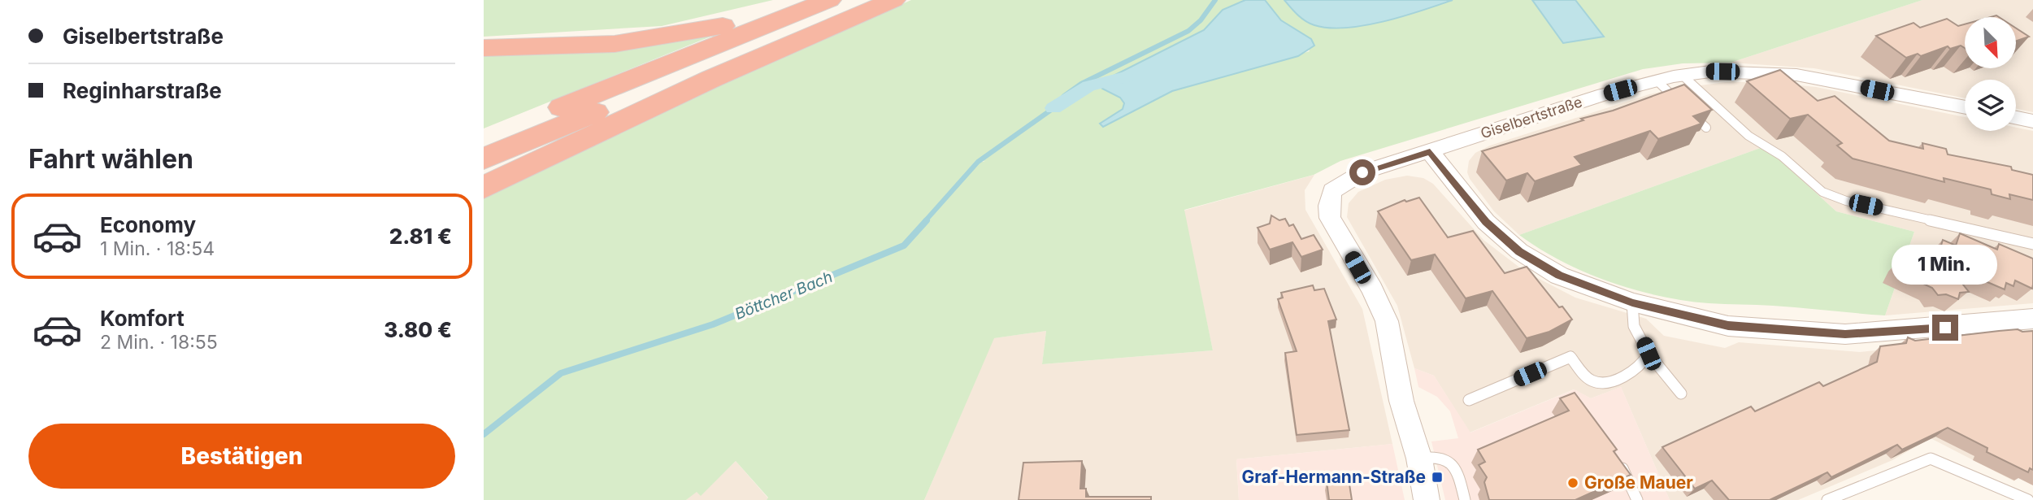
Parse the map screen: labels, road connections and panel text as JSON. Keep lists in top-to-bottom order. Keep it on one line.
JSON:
{"streets":{"street":["Giselbertstraße"]},"water":["Böttcher Bach"],"places":{"transit":["Graf-Hermann-Straße"],"other":["Große Mauer"]},"north":"bottom right","page":{"banner":["Giselbertstraße","Reginharstraße"],"heading":"Fahrt wählen","list":[{"name":"Economy","note":"1 Min. · 18:54","value":"2.81 €"},{"name":"Komfort","note":"2 Min. · 18:55","value":"3.80 €"}],"bubble":"1 Min.","buttons":"Bestätigen"}}
